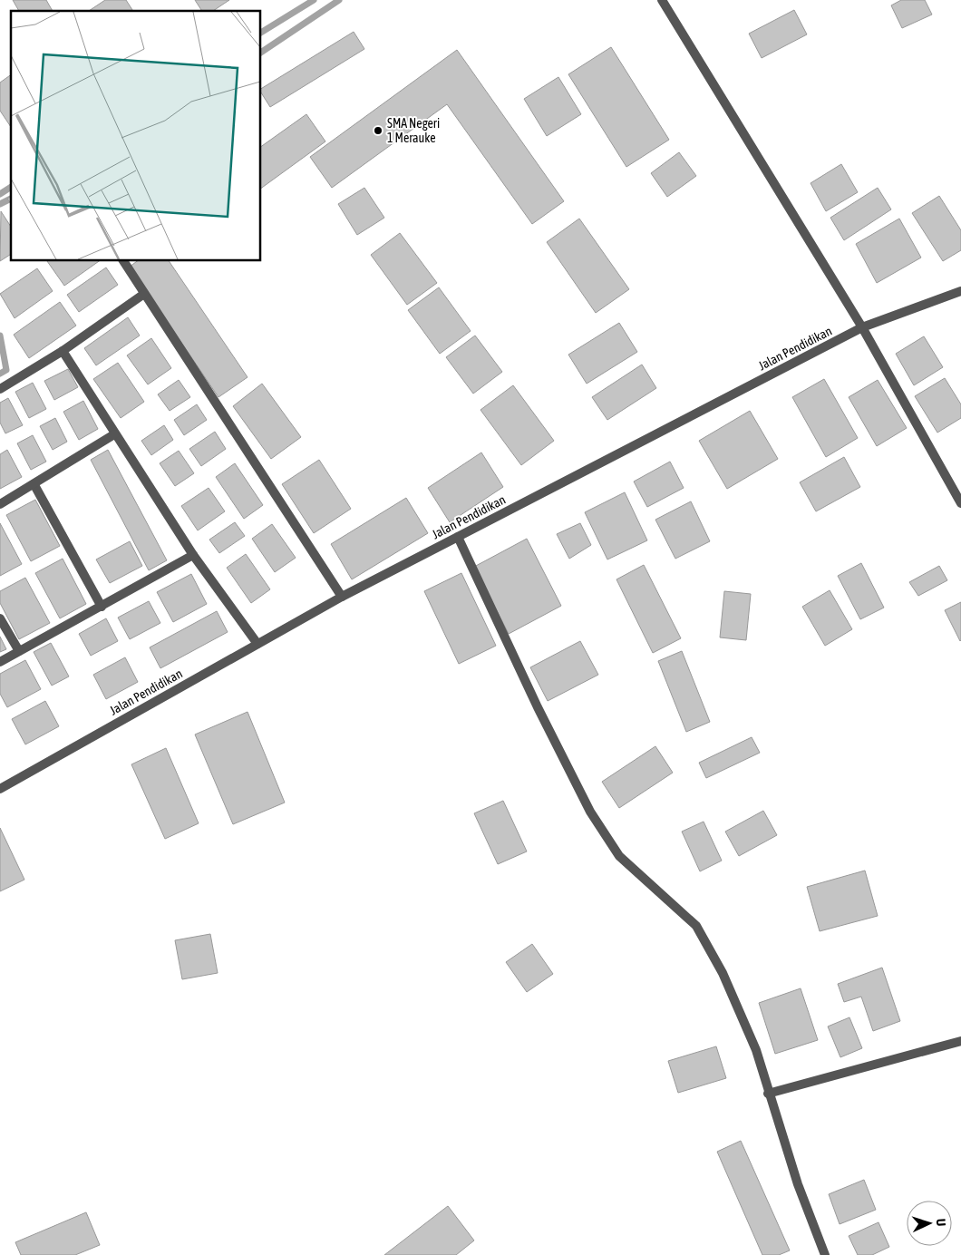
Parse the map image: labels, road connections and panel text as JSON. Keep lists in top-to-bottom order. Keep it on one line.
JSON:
{"streets":{"street":["Jalan Pendidikan"]},"places":["SMA Negeri 1 Merauke"],"north":"right"}
